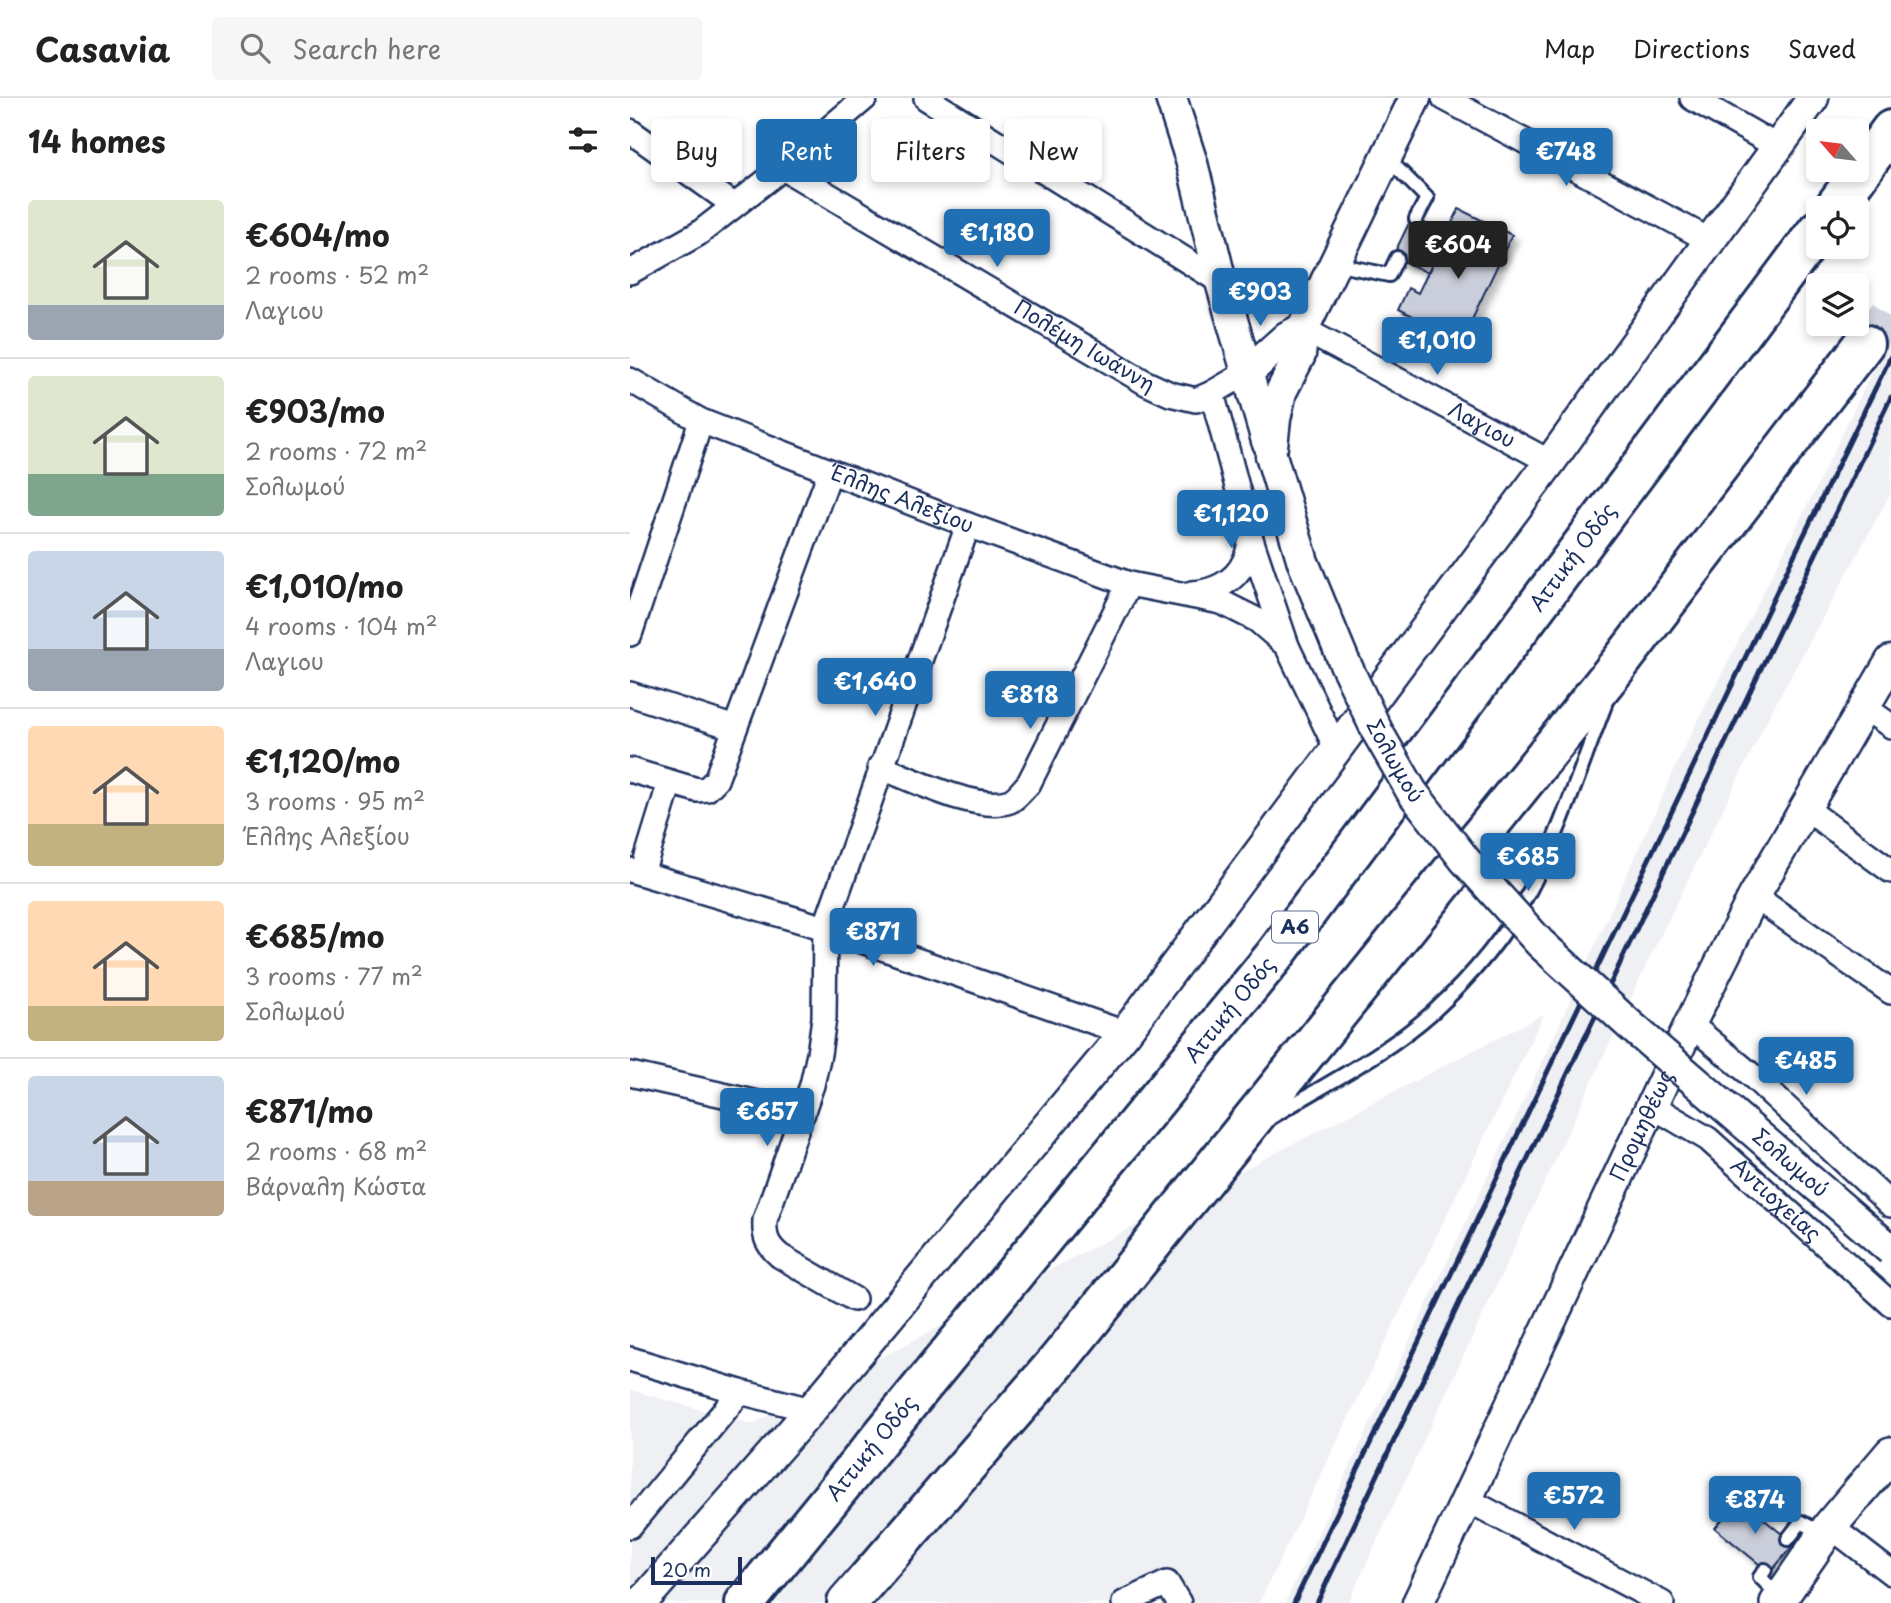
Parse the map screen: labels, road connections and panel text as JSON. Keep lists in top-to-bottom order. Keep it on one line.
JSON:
{"streets":{"highway":["Αττική Οδός","Α6"],"street":["Πολέμη Ιωάννη","Λαγιου","Έλλης Αλεξίου","Σολωμού","Προμηθέως","Αντιοχείας"]},"crossings":[["Προμηθέως","Αντιοχείας"]],"scale_bar":"20 m","north":"top left","page":{"header":"Casavia","search":"Search here","nav":["Map","Directions","Saved"],"heading":"14 homes","chip":["Buy","Rent","Filters","New"],"price":["€748","€1,180","€604","€903","€1,010","€1,120","€1,640","€818","€685","€871","€485","€657","€572","€874"],"list":[{"name":"€604/mo","note":"2 rooms · 52 m² · Λαγιου"},{"name":"€903/mo","note":"2 rooms · 72 m² · Σολωμού"},{"name":"€1,010/mo","note":"4 rooms · 104 m² · Λαγιου"},{"name":"€1,120/mo","note":"3 rooms · 95 m² · Έλλης Αλεξίου"},{"name":"€685/mo","note":"3 rooms · 77 m² · Σολωμού"},{"name":"€871/mo","note":"2 rooms · 68 m² · Βάρναλη Κώστα"}],"scale":"20 m"}}
